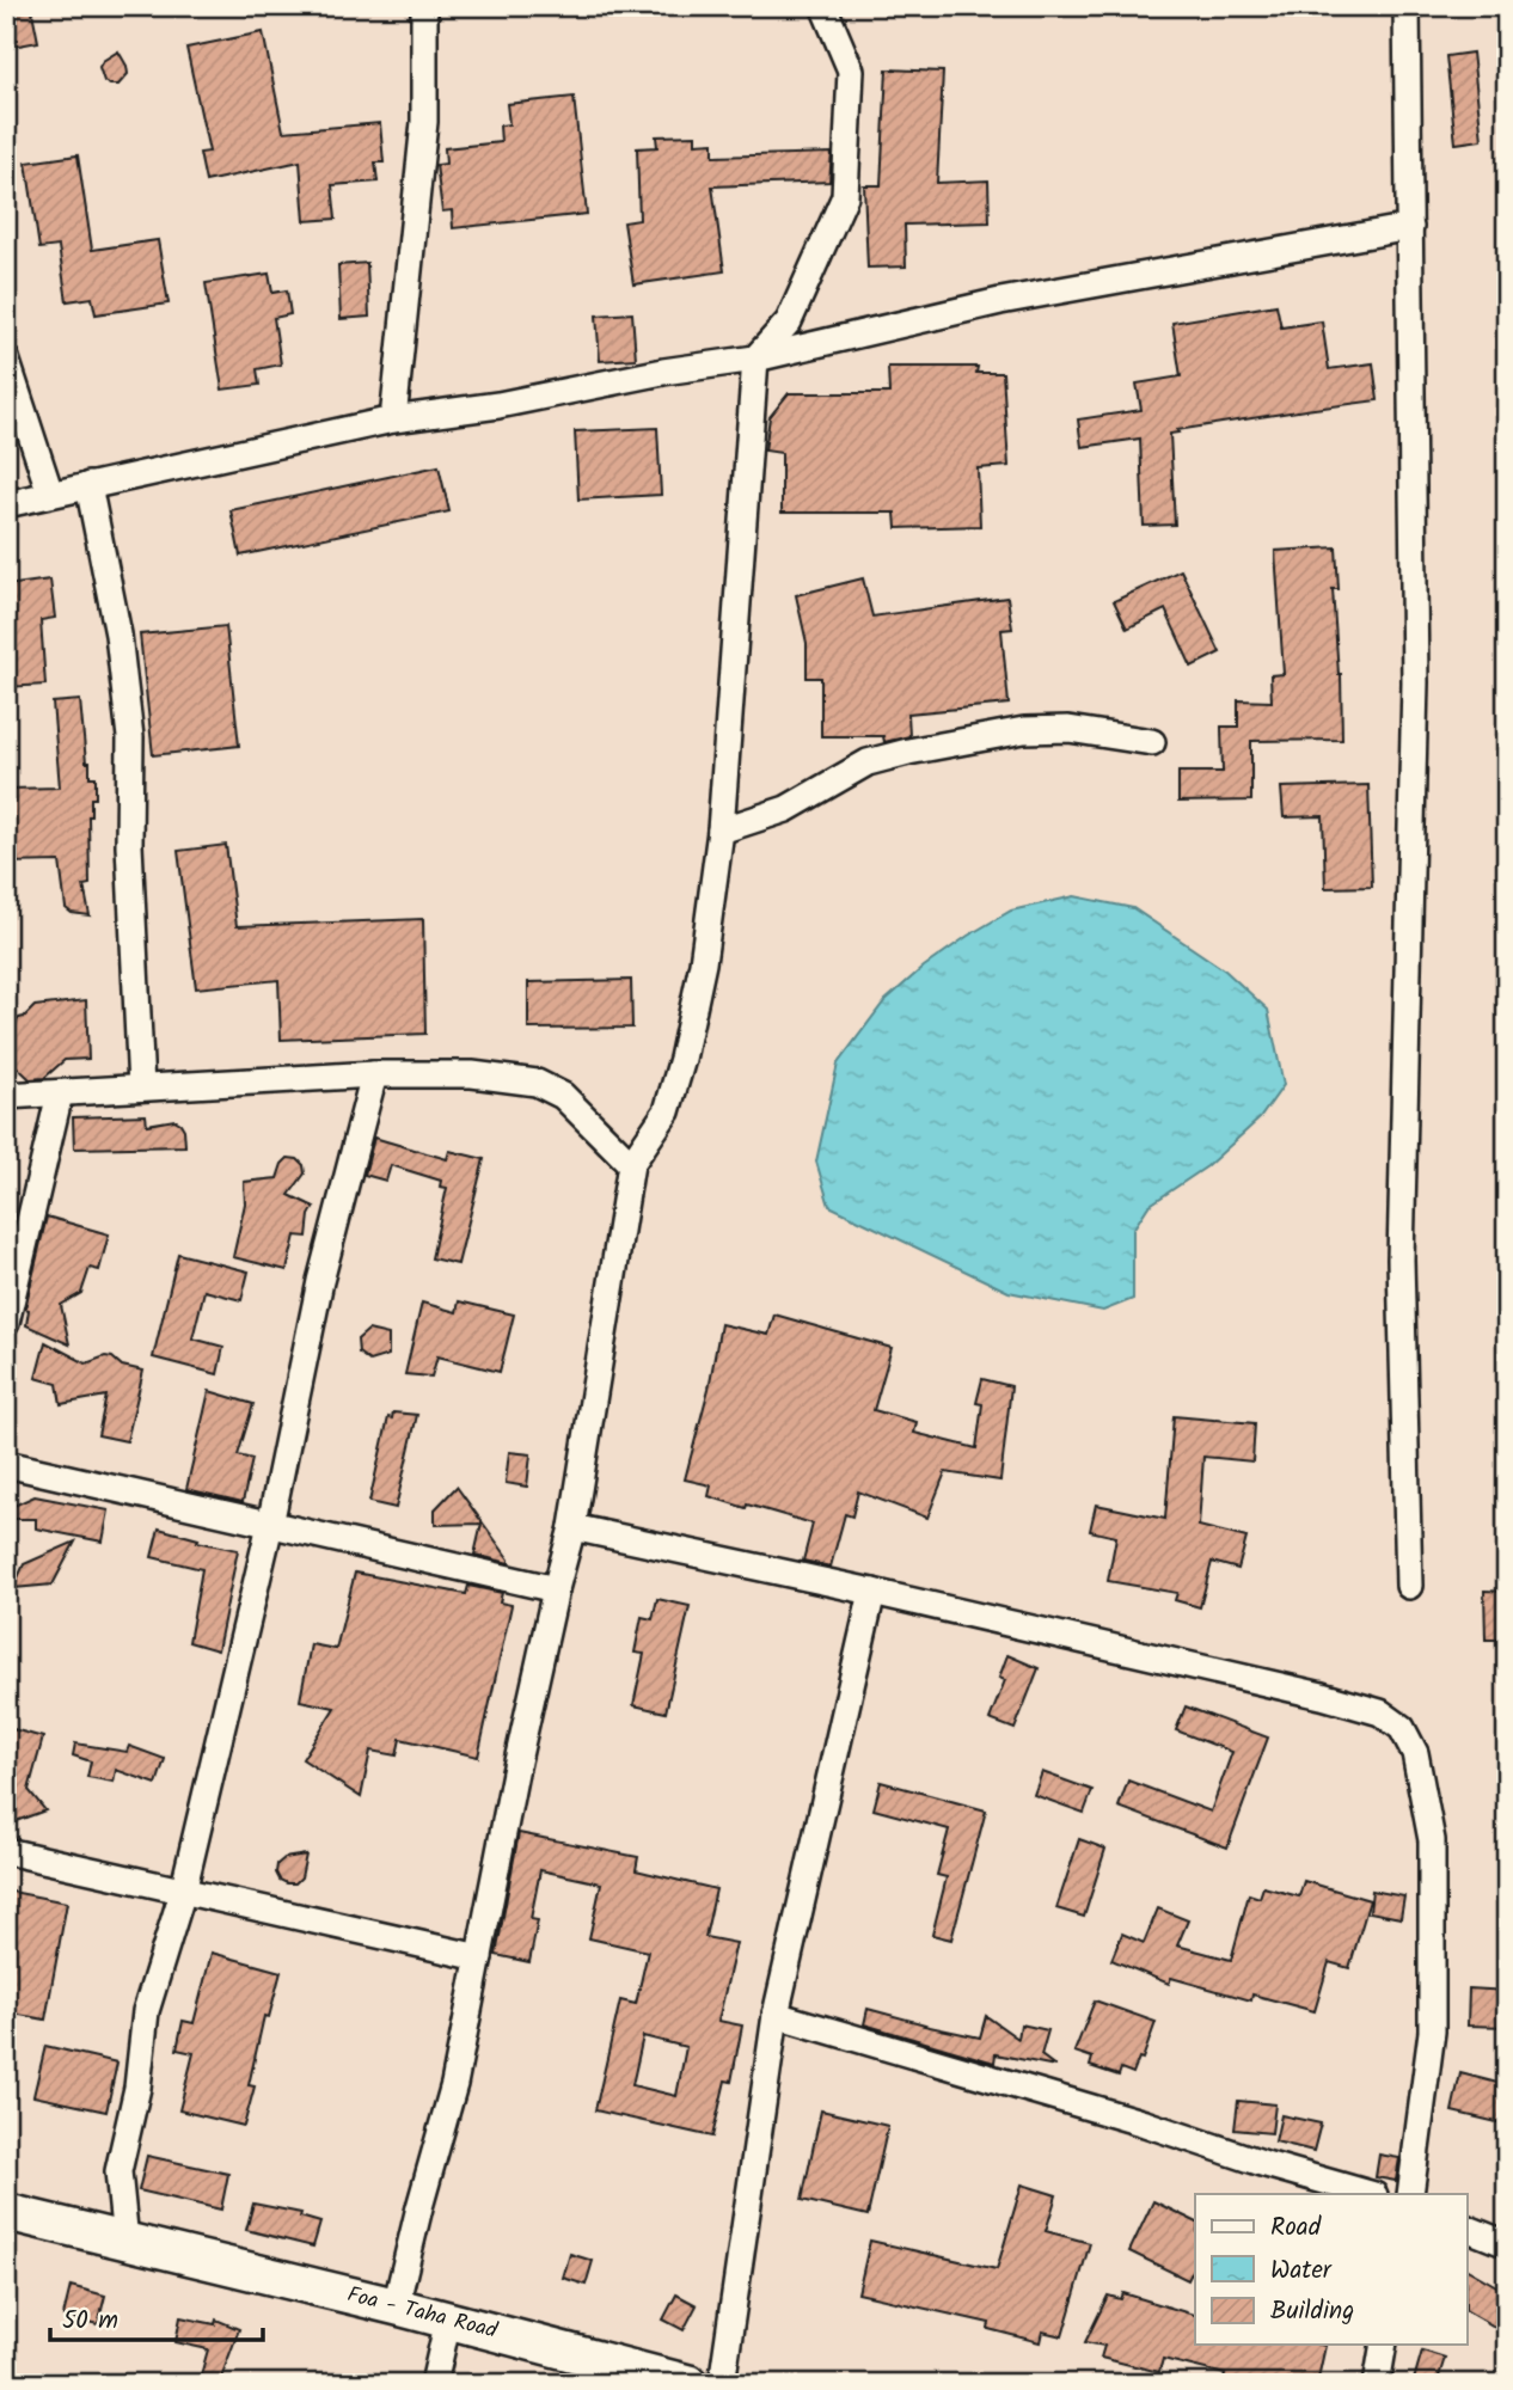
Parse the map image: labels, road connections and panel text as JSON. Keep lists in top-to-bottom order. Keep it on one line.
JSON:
{"streets":{"street":["Foa - Taha Road"]},"legend":["Road","Water","Building"],"scale_bar":"50 m"}
